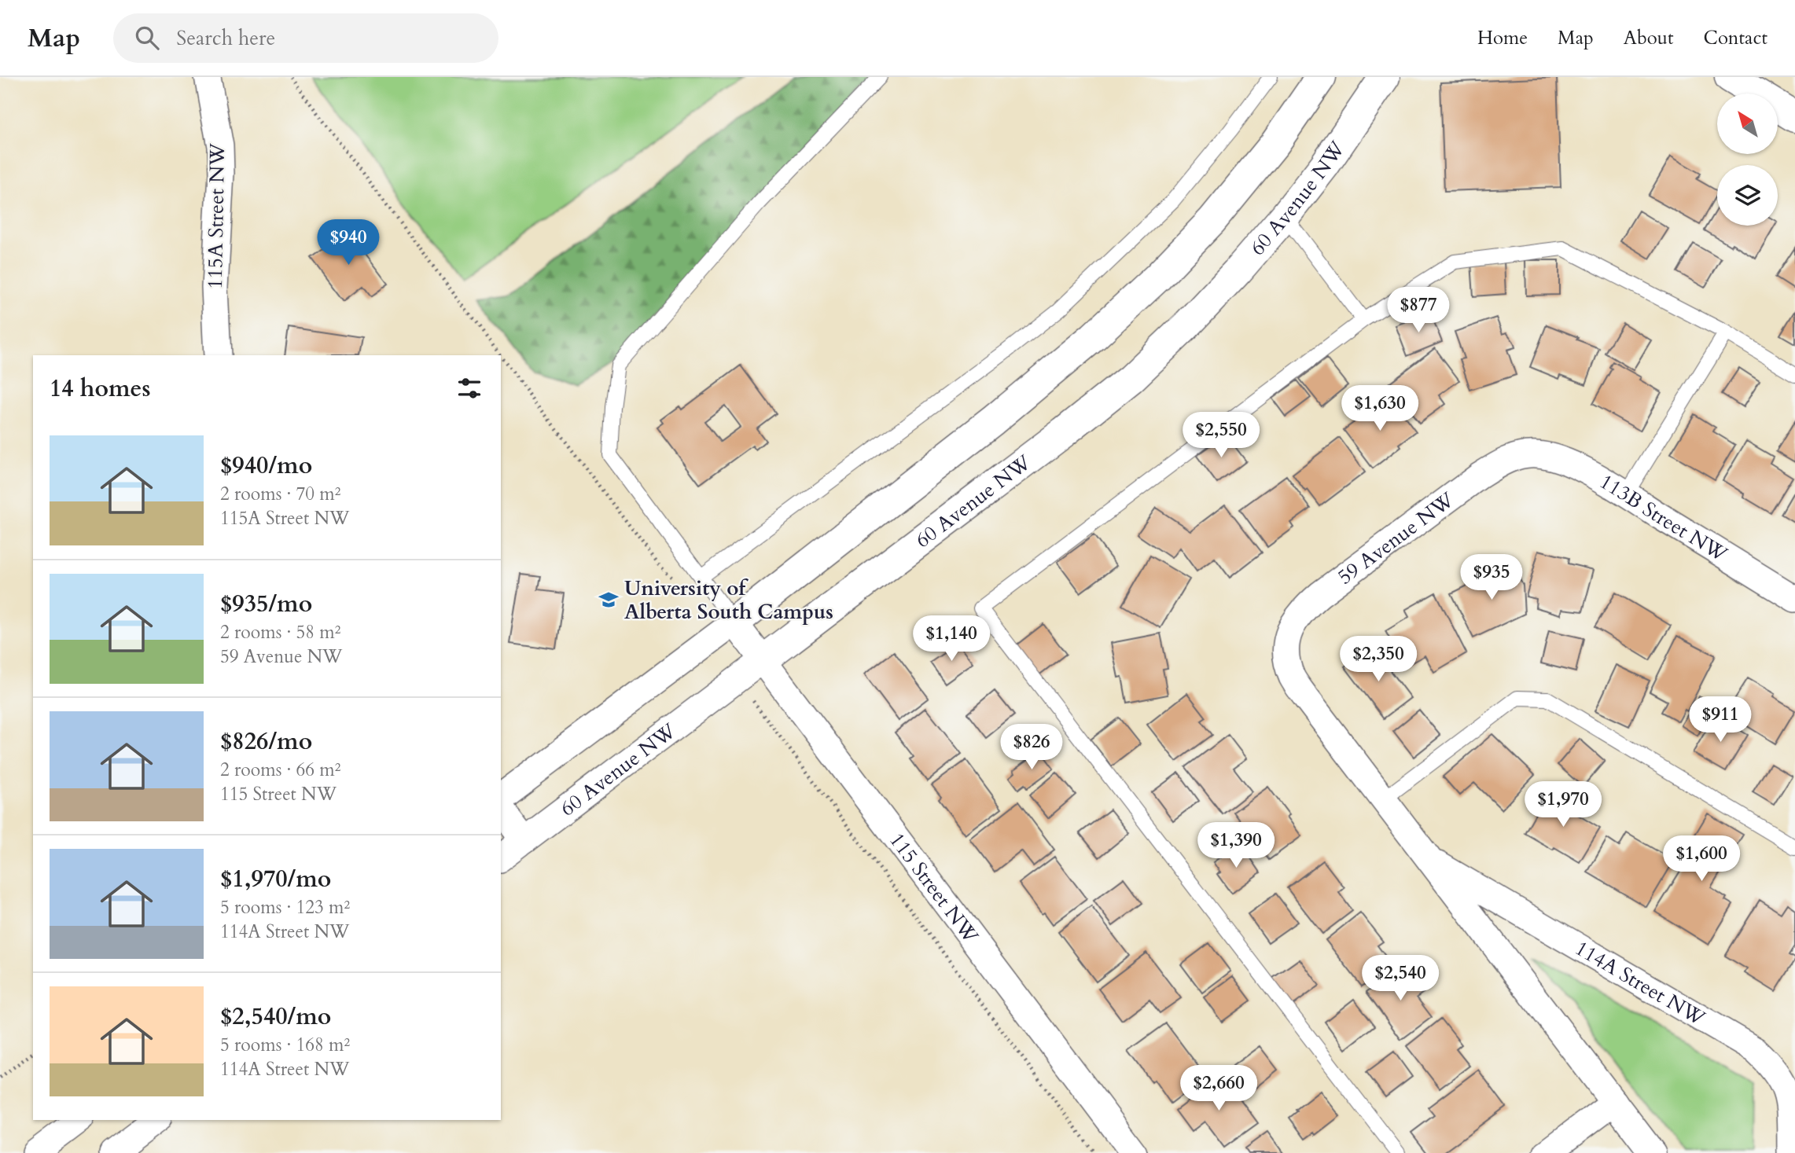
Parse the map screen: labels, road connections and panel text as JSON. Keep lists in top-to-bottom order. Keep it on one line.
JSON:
{"streets":{"street":["60 Avenue NW","115A Street NW","113B Street NW","59 Avenue NW","115 Street NW","114A Street NW"]},"crossings":[["60 Avenue NW","115 Street NW"],["113B Street NW","59 Avenue NW"],["59 Avenue NW","114A Street NW"]],"places":{"school or university":["University of Alberta South Campus"]},"north":"top left","page":{"header":"Map","search":"Search here","nav":["Home","Map","About","Contact"],"price":["$940","$877","$1,630","$2,550","$935","$1,140","$2,350","$911","$826","$1,970","$1,390","$1,600","$2,540","$2,660"],"heading":"14 homes","list":[{"name":"$940/mo","note":"2 rooms · 70 m² · 115A Street NW"},{"name":"$935/mo","note":"2 rooms · 58 m² · 59 Avenue NW"},{"name":"$826/mo","note":"2 rooms · 66 m² · 115 Street NW"},{"name":"$1,970/mo","note":"5 rooms · 123 m² · 114A Street NW"},{"name":"$2,540/mo","note":"5 rooms · 168 m² · 114A Street NW"}]}}
